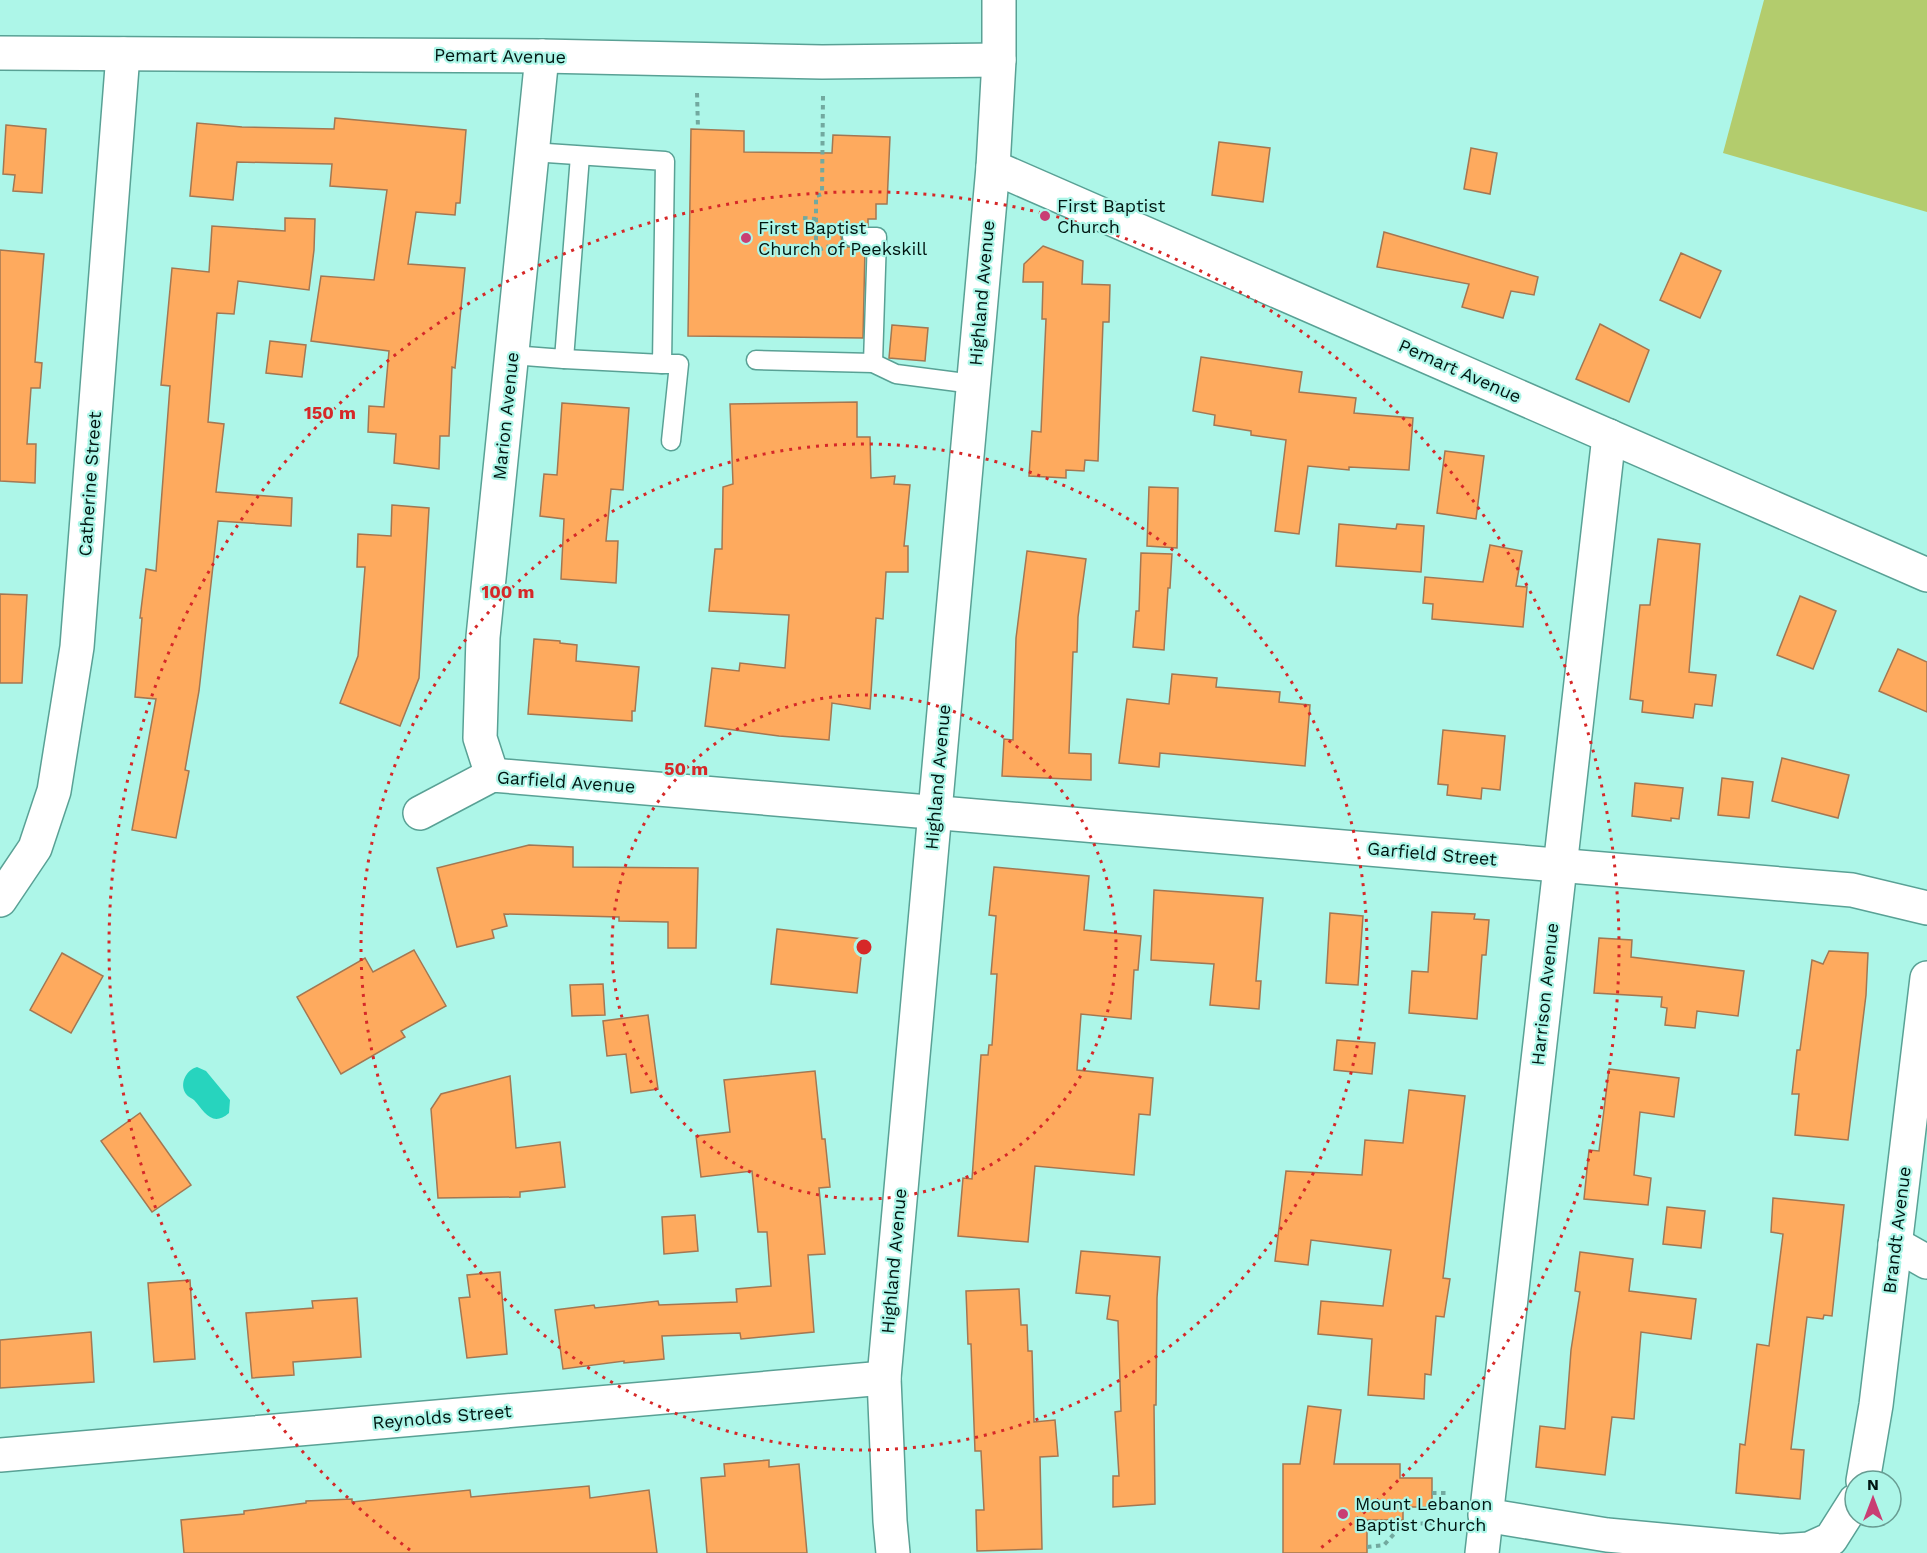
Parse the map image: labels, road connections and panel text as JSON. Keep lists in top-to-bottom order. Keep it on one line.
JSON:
{"streets":{"street":["Pemart Avenue","Highland Avenue","Marion Avenue","Catherine Street","Garfield Avenue","Garfield Street","Harrison Avenue","Brandt Avenue","Reynolds Street"]},"crossings":[["Pemart Avenue","Highland Avenue"],["Pemart Avenue","Marion Avenue"],["Pemart Avenue","Catherine Street"],["Pemart Avenue","Harrison Avenue"],["Highland Avenue","Garfield Avenue"],["Highland Avenue","Garfield Street"],["Highland Avenue","Reynolds Street"],["Marion Avenue","Garfield Avenue"],["Garfield Avenue","Garfield Street"],["Garfield Street","Harrison Avenue"]],"places":["First Baptist Church","First Baptist Church of Peekskill","Mount Lebanon Baptist Church"],"north":"top","rings":["150 m","100 m","50 m"]}
